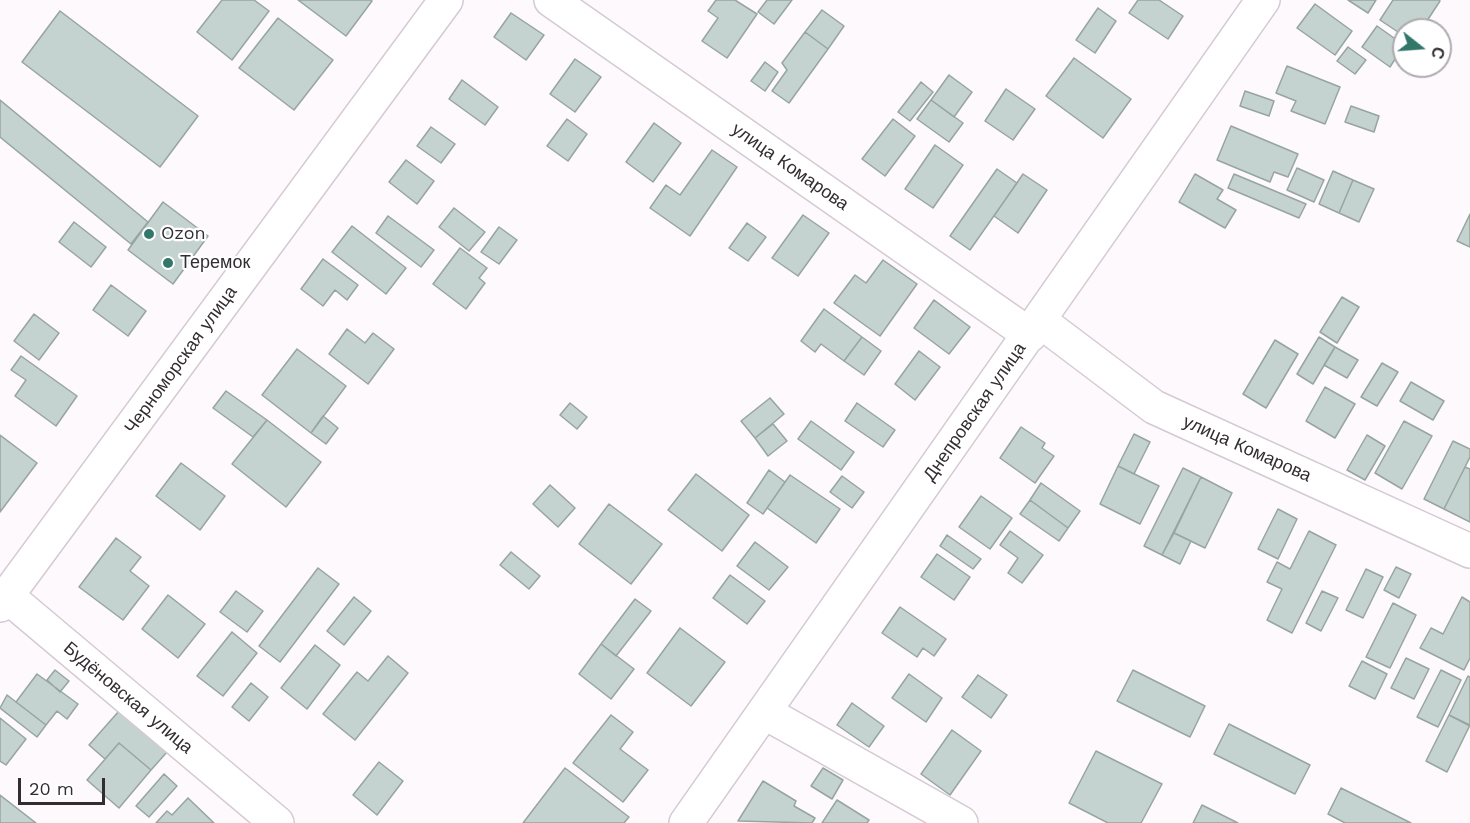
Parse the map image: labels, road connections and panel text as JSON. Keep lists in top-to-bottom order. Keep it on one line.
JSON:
{"streets":{"street":["улица Комарова","Черноморская улица","Днепровская улица","Будёновская улица"]},"crossings":[["улица Комарова","Днепровская улица"],["Черноморская улица","Будёновская улица"]],"places":["Ozon","Теремок"],"scale_bar":"20 m","north":"right"}
